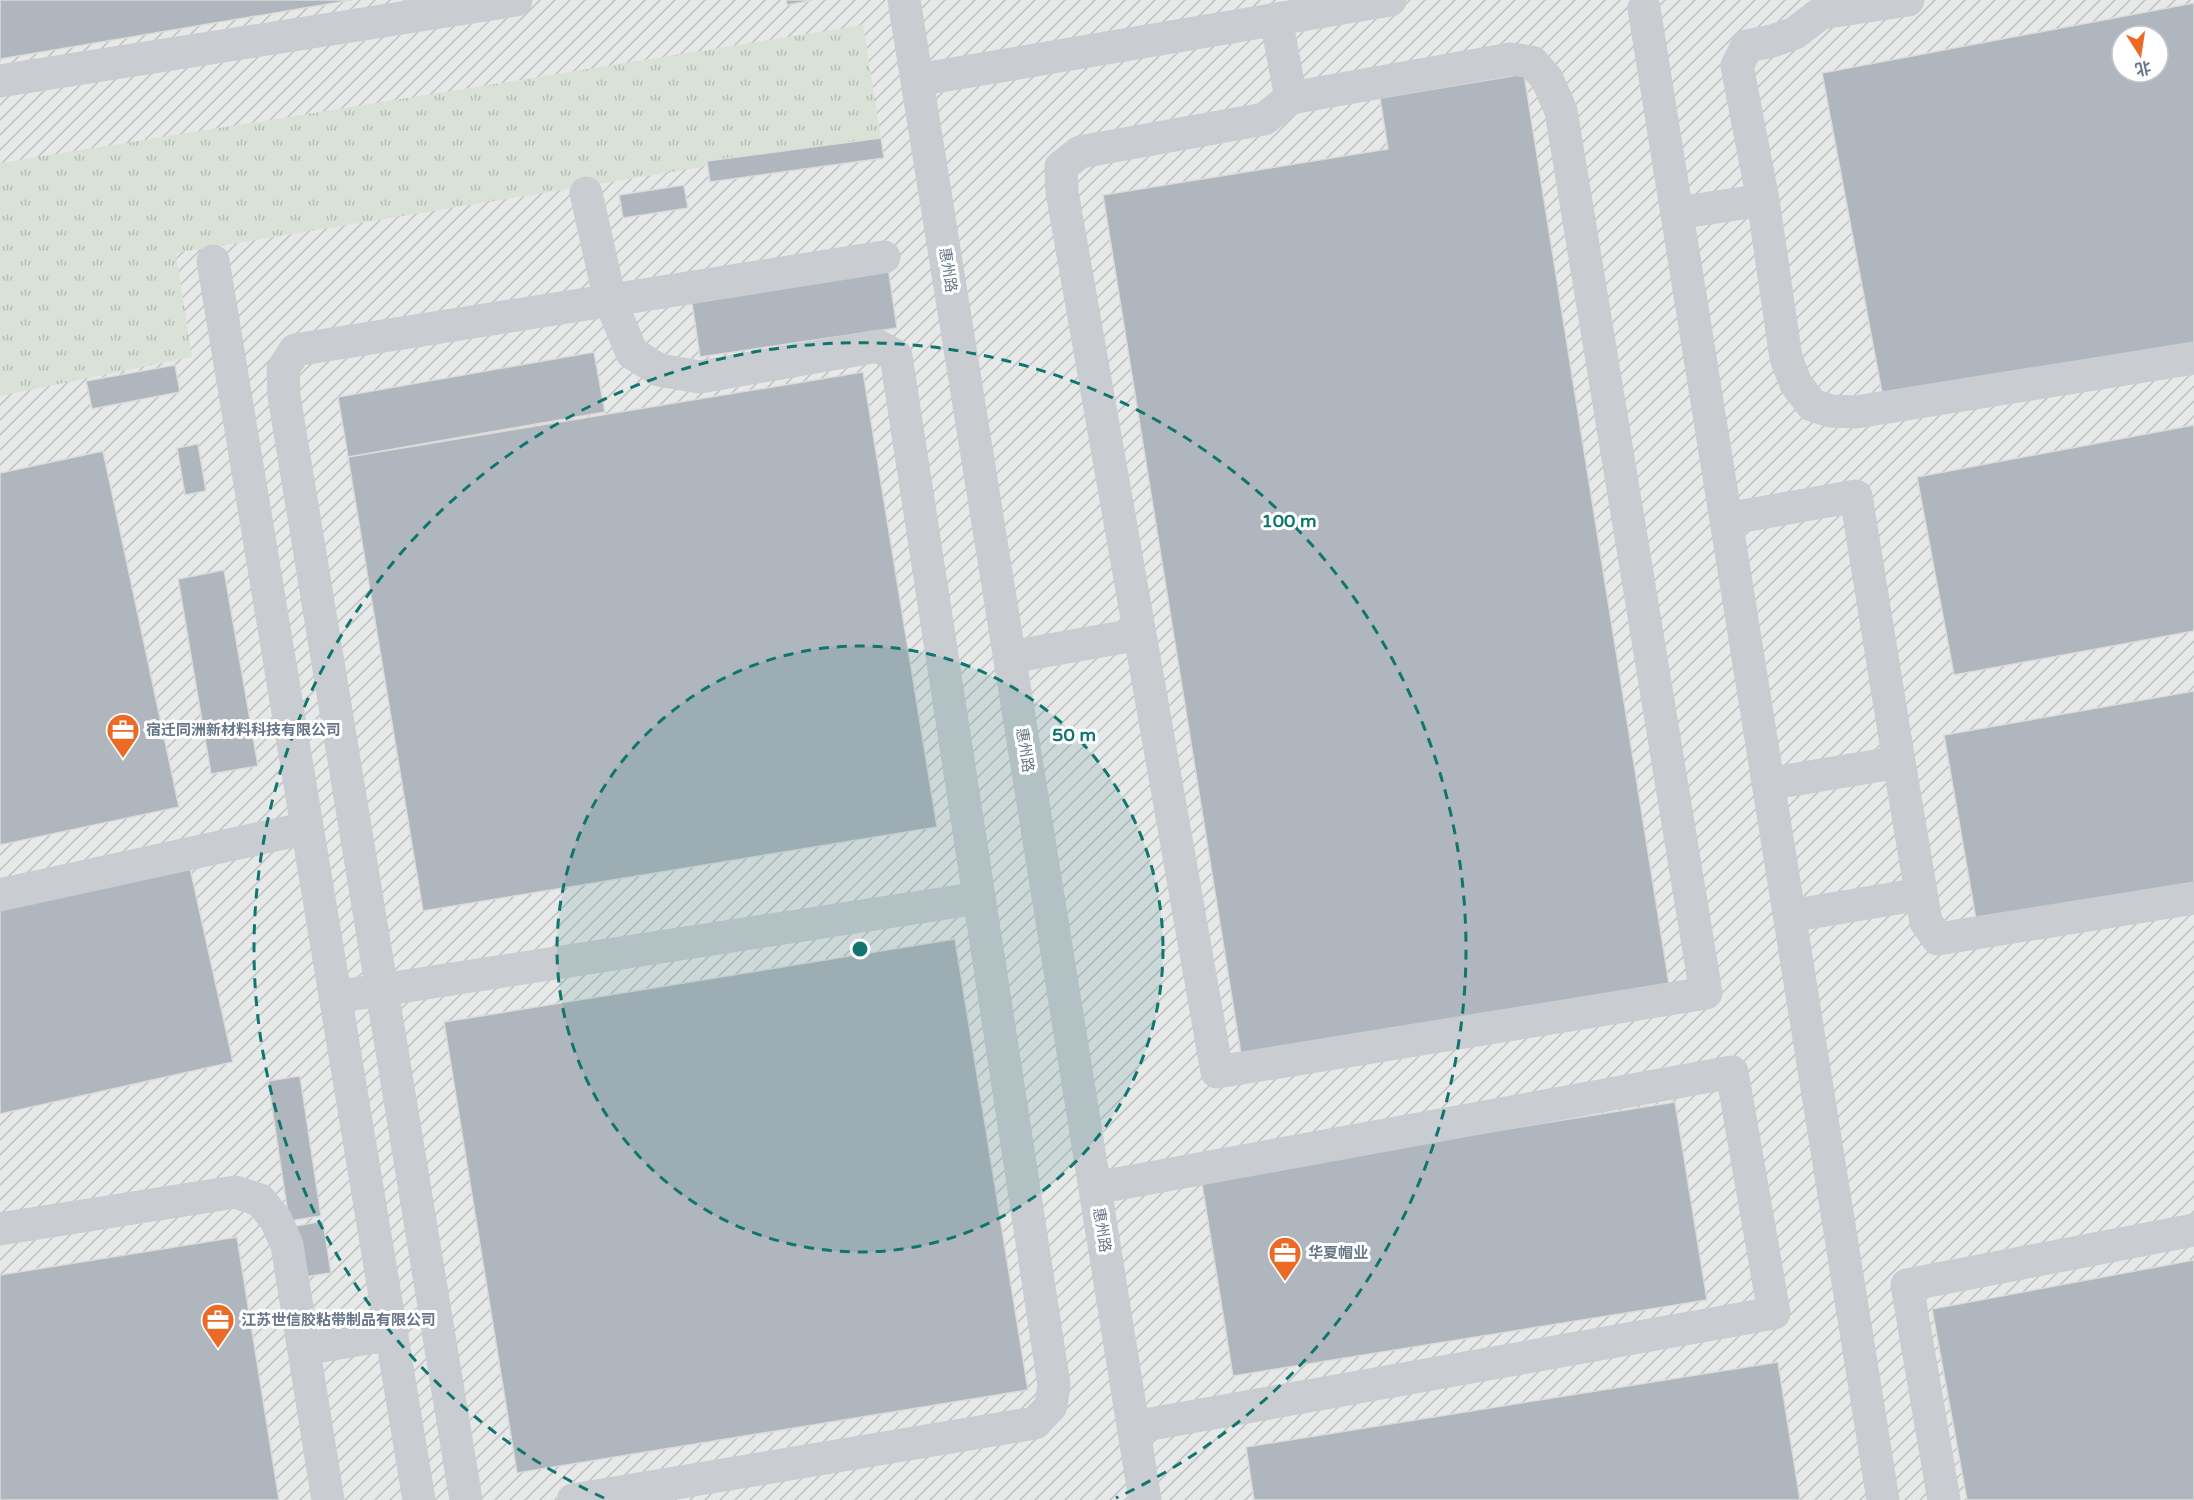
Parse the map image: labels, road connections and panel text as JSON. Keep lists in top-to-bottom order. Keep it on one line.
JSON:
{"streets":{"street":["惠州路"]},"places":{"office":["宿迁同洲新材料科技有限公司","华夏帽业","江苏世信胶粘带制品有限公司"]},"north":"bottom","rings":["100 m","50 m"]}
